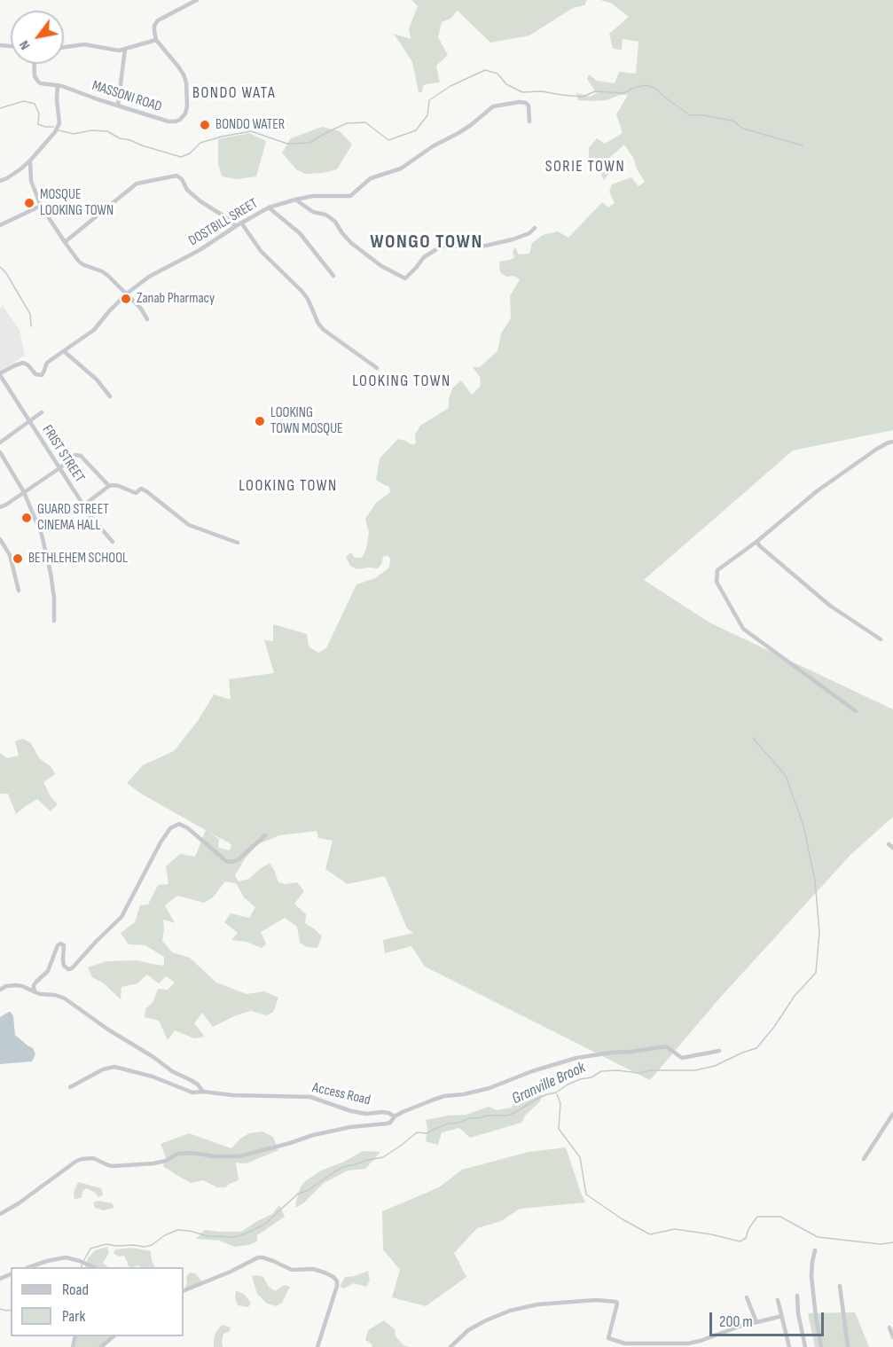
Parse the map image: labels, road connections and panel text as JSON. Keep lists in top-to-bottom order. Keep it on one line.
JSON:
{"streets":{"street":["MASSONI ROAD","DOSTBILL SREET","FRIST STREET","Access Road"]},"crossings":[["DOSTBILL SREET","FRIST STREET"]],"districts":["BONDO WATA","SORIE TOWN","WONGO TOWN","LOOKING TOWN","LOOKING TOWN"],"water":["Granville Brook"],"places":["BONDO WATER","MOSQUE LOOKING TOWN","Zanab Pharmacy","LOOKING TOWN MOSQUE","GUARD STREET CINEMA HALL","BETHLEHEM SCHOOL"],"legend":["Road","Park"],"scale_bar":"200 m","north":"bottom left"}
